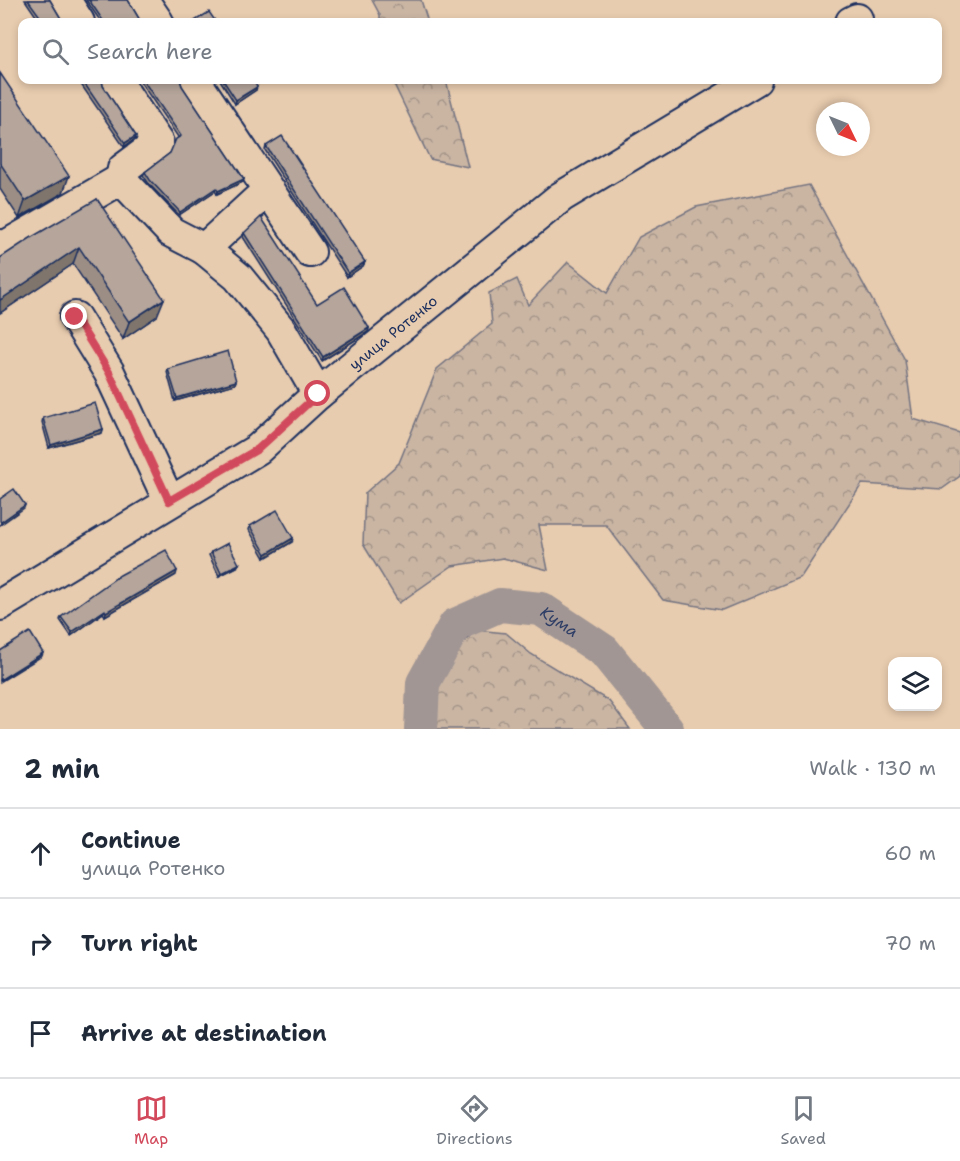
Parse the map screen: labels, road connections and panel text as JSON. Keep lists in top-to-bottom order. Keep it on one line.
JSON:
{"streets":{"street":["улица Ротенко"]},"water":["Кума"],"north":"bottom right","page":{"search":"Search here","heading":["2 min","Walk · 130 m"],"list":[["Continue","улица Ротенко","60 m"],["Turn right","70 m"],"Arrive at destination"],"nav":["Map","Directions","Saved"]}}
